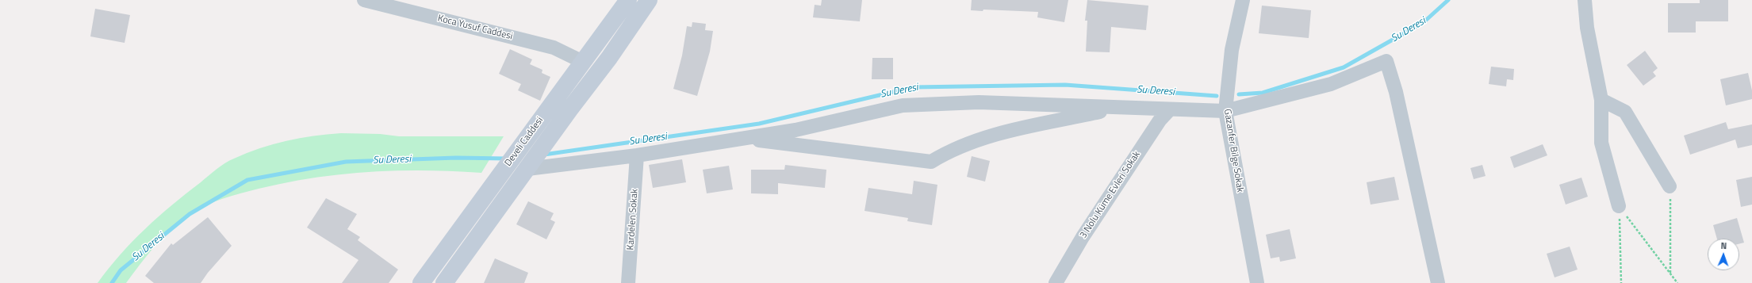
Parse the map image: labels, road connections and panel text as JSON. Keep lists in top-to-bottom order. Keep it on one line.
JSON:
{"streets":{"main road":["Develi Caddesi"],"street":["Koca Yusuf Caddesi","Gazanfer Bilge Sokak","3 Nolu Küme Evleri Sokak","Kardelen Sokak"]},"crossings":[["Koca Yusuf Caddesi","Develi Caddesi"]],"water":["Su Deresi"],"north":"top"}
